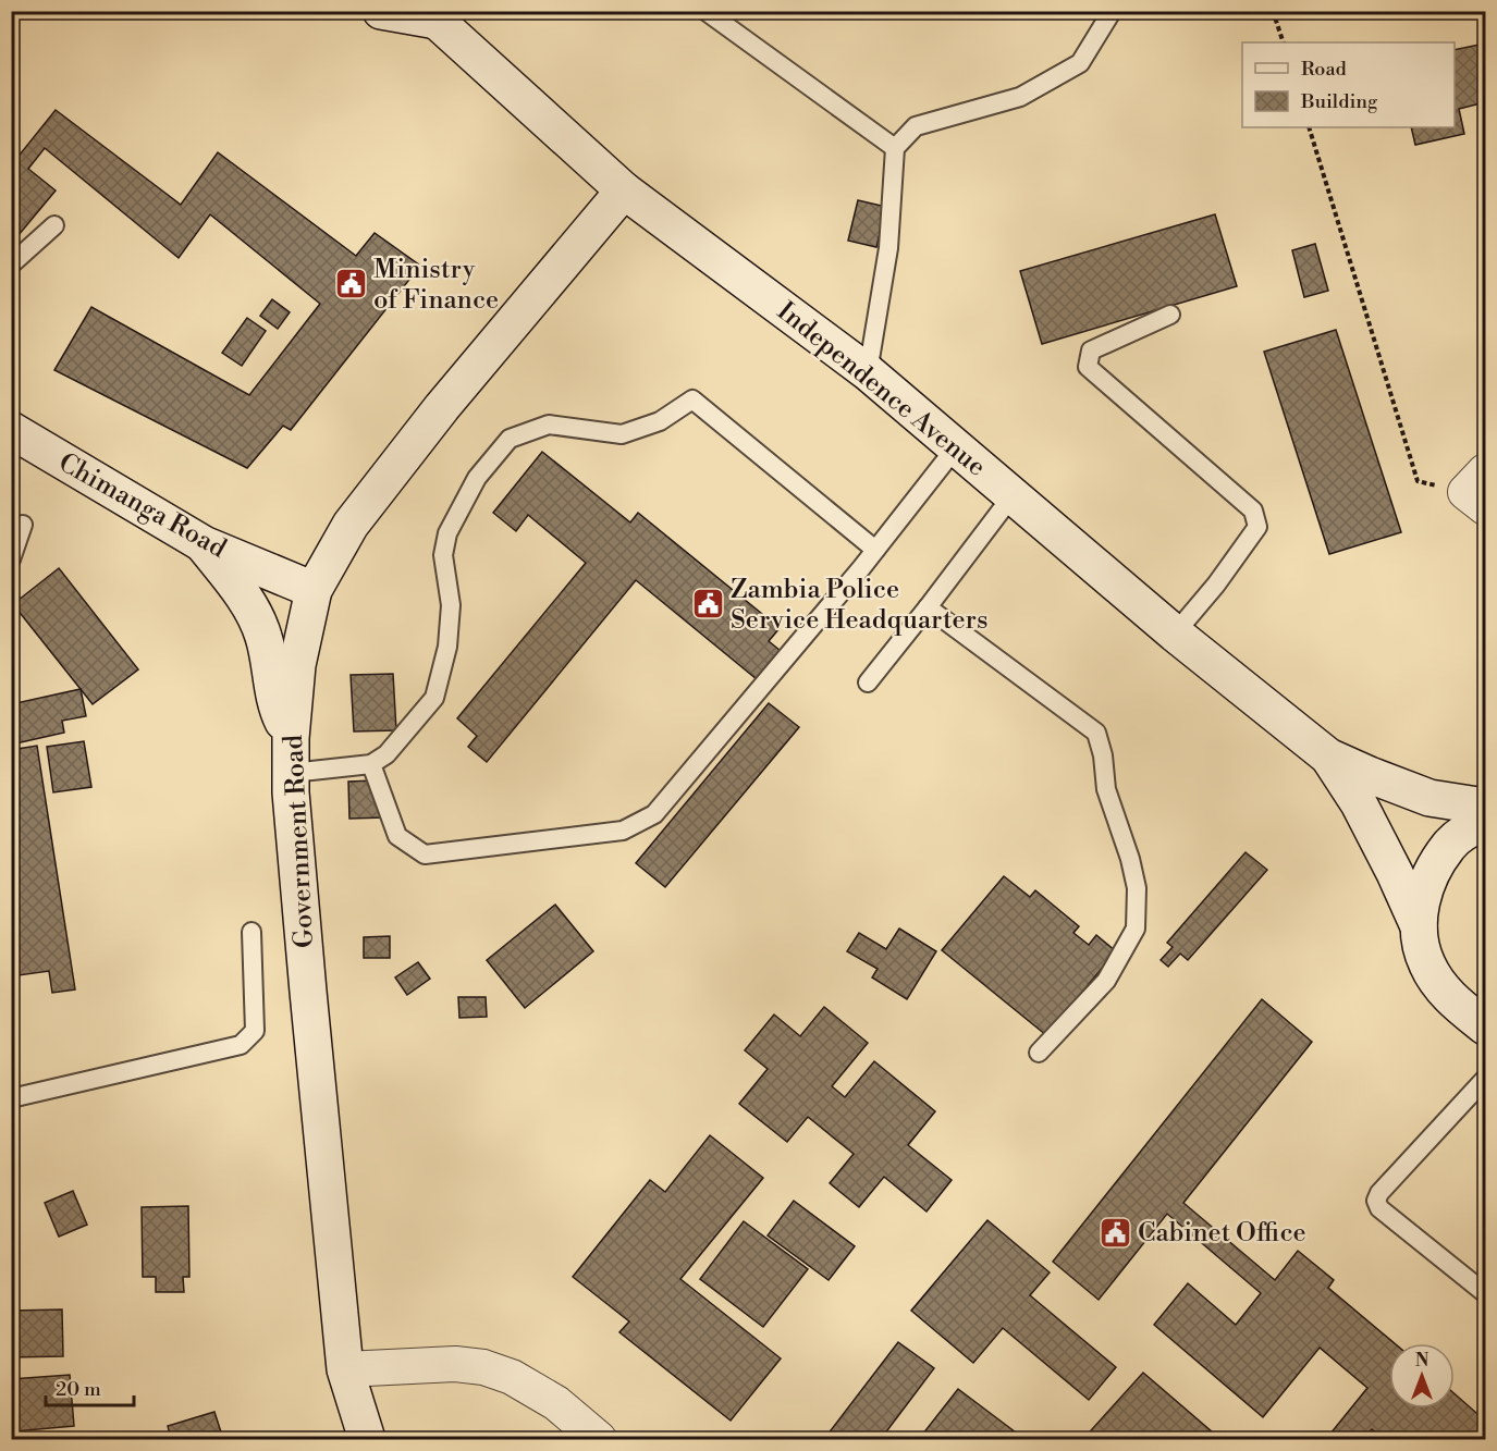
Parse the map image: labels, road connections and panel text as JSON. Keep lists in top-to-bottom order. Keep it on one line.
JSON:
{"streets":{"main road":["Independence Avenue","Chimanga Road","Government Road"]},"crossings":[["Independence Avenue","Government Road"],["Chimanga Road","Government Road"]],"places":{"public building":["Ministry of Finance","Zambia Police Service Headquarters","Cabinet Office"]},"legend":["Road","Building"],"scale_bar":"20 m","north":"top"}
